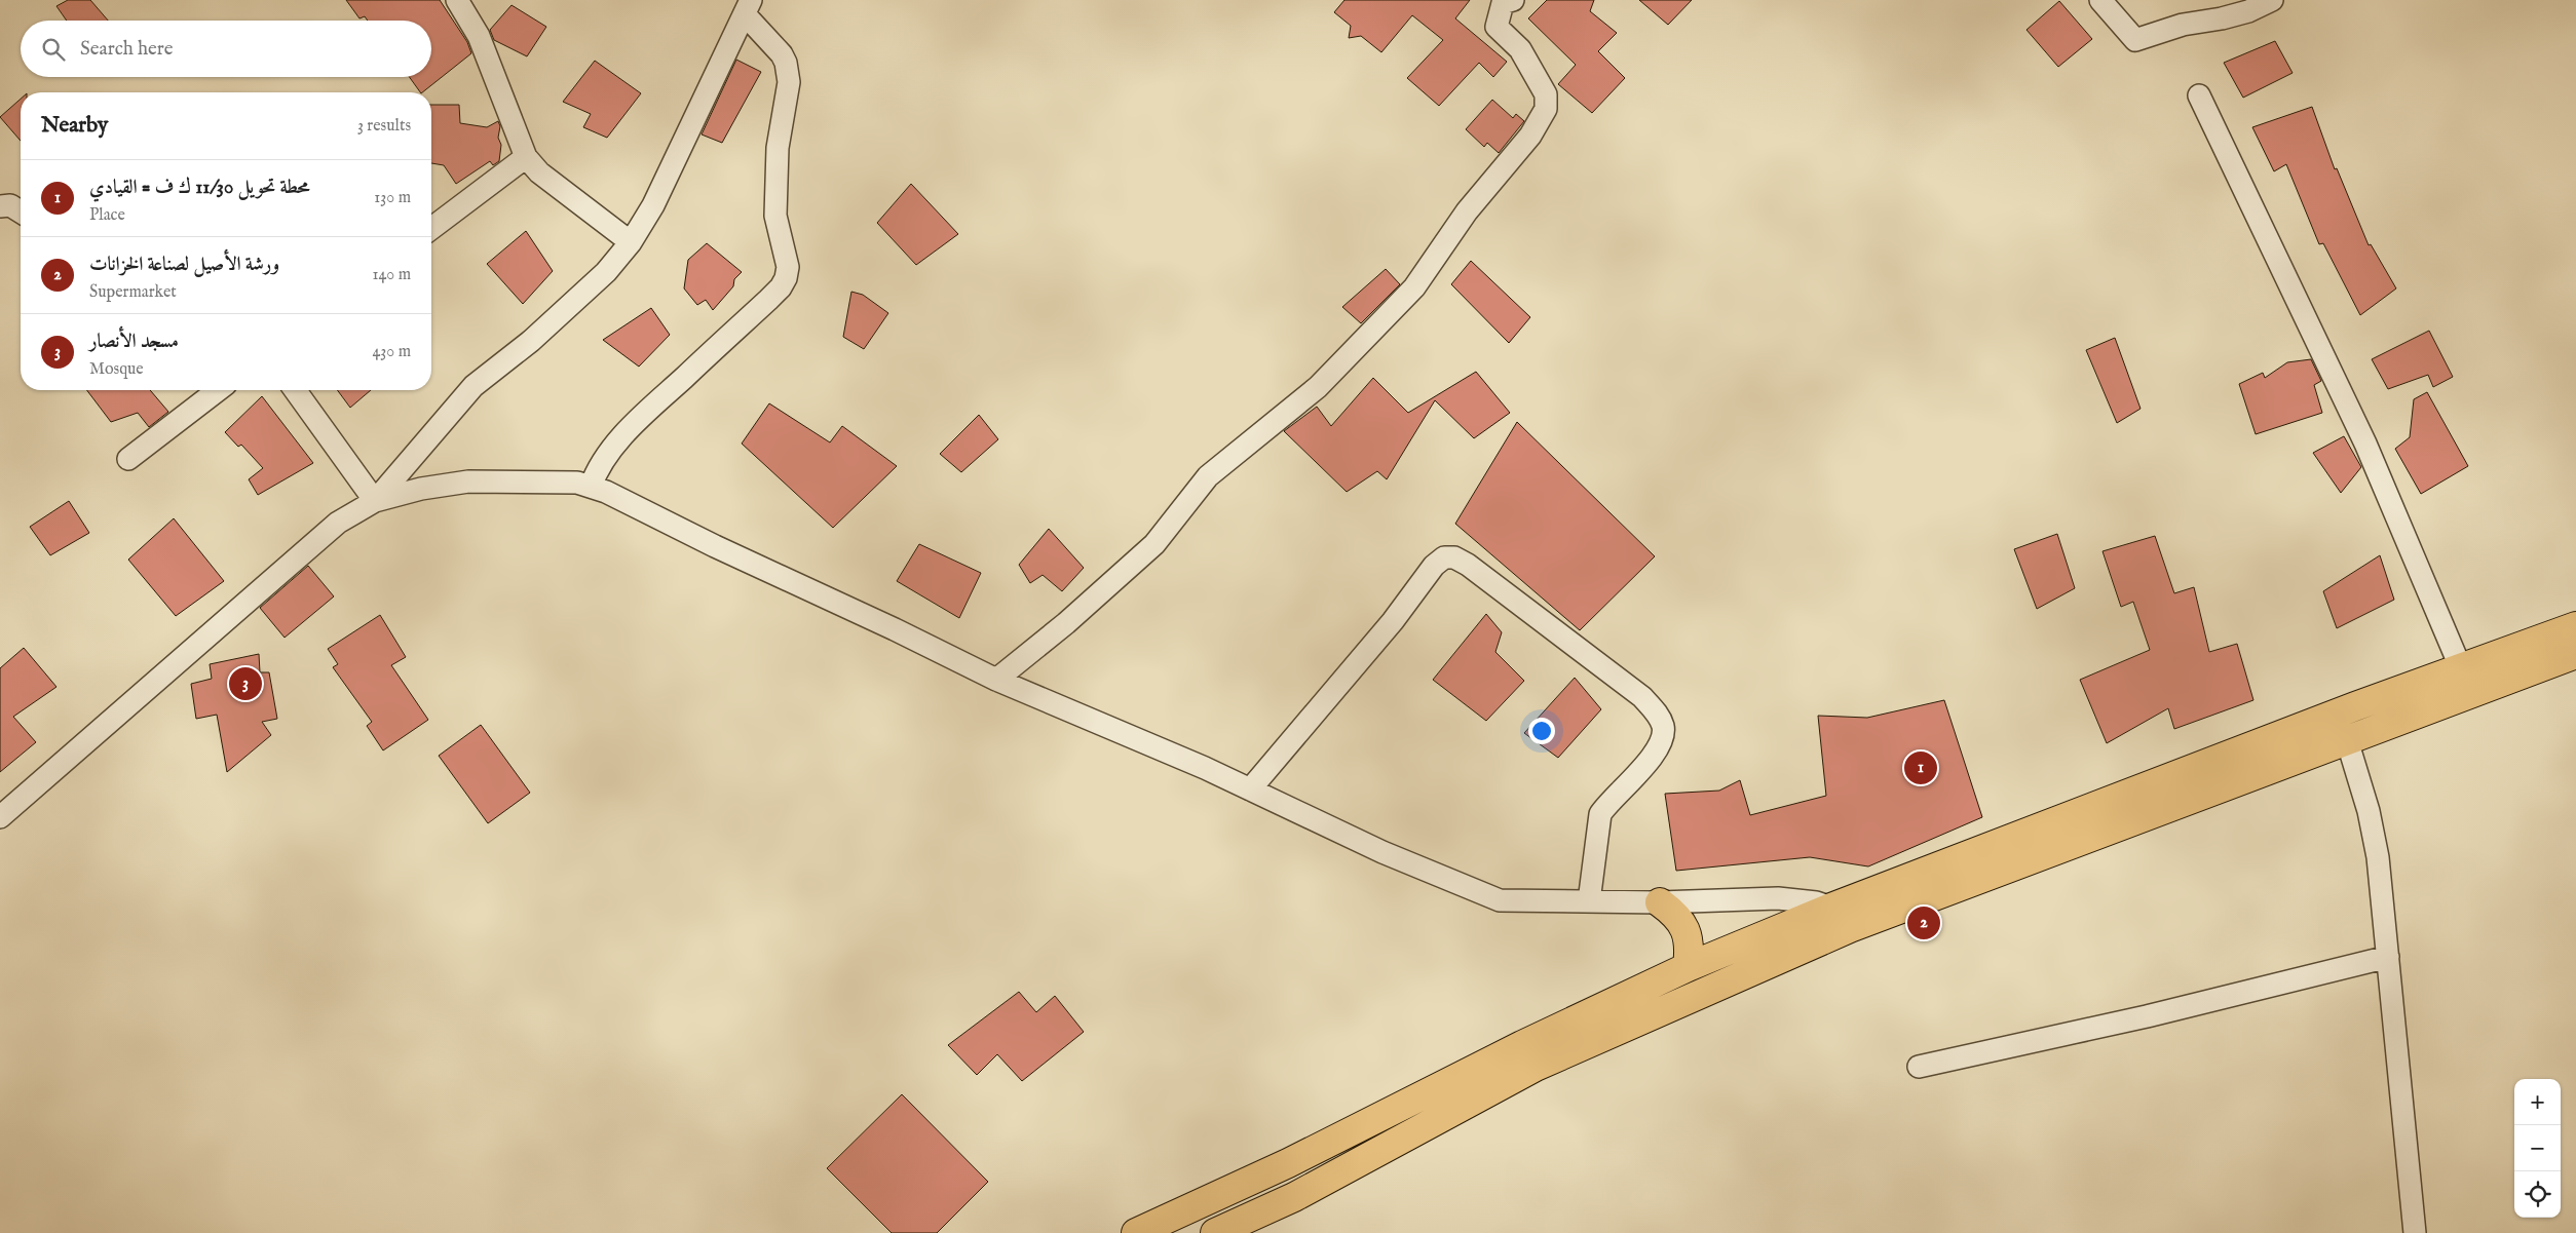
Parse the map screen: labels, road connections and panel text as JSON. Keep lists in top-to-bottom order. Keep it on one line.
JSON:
{"page":{"search":"Search here","heading":["Nearby","3 results"],"list":[{"mark":"1","name":"محطة تحويل 11/30 ك ف = القيادي","note":"Place","value":"130 m"},{"mark":"2","name":"ورشة الأصيل لصناعة الخزانات","note":"Supermarket","value":"140 m"},{"mark":"3","name":"مسجد الأنصار","note":"Mosque","value":"430 m"}],"pins":["3","1","2"],"map_buttons":["+","−"]}}
